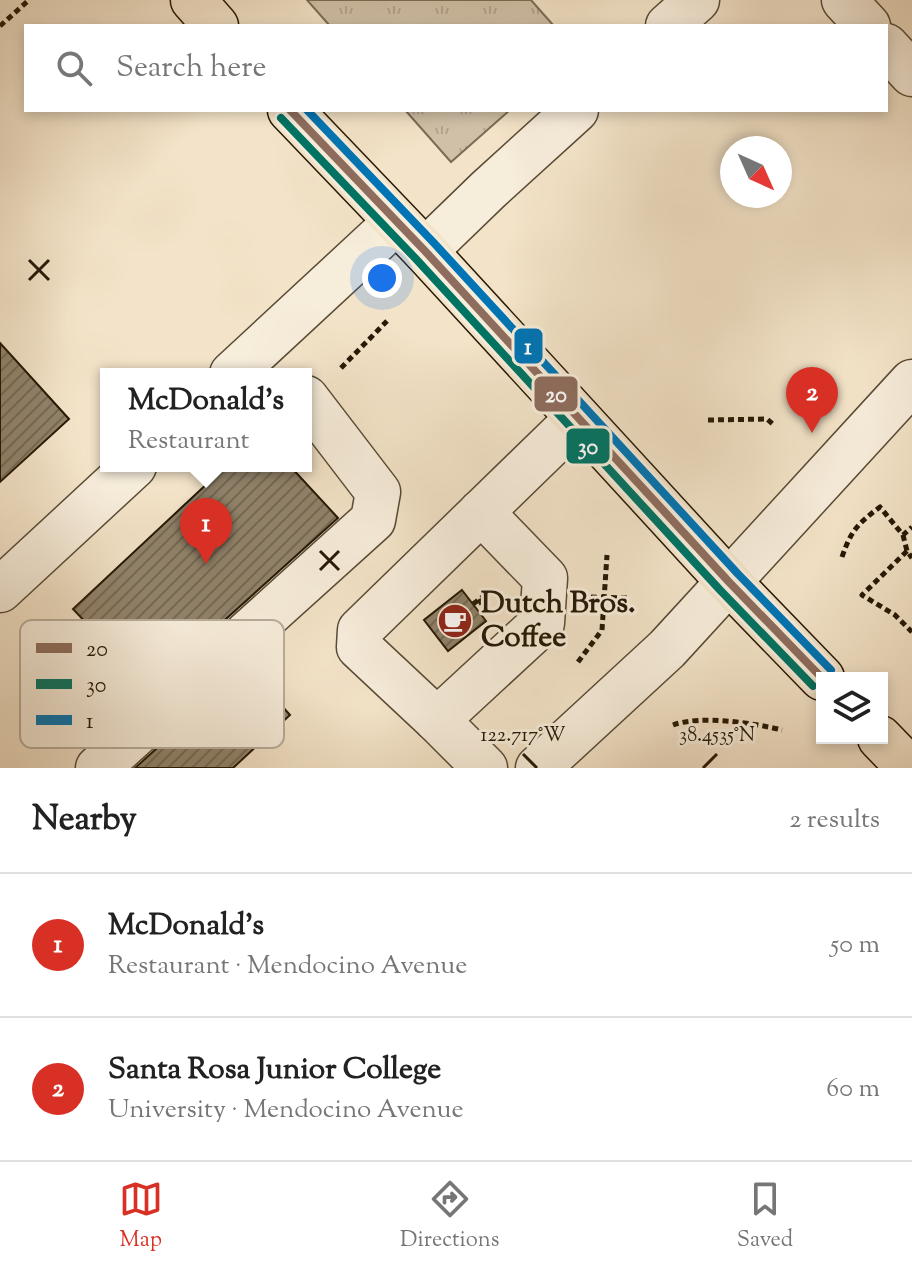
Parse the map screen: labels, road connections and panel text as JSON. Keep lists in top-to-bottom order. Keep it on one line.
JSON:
{"places":{"cafe":["Dutch Bros. Coffee"]},"lines":["transit line 20","transit line 1","transit line 30"],"legend":["20","30","1"],"north":"bottom right","page":{"search":"Search here","pins":["2","1"],"popup":["McDonald's","Restaurant"],"heading":["Nearby","2 results"],"list":[{"mark":"1","name":"McDonald's","note":"Restaurant · Mendocino Avenue","value":"50 m"},{"mark":"2","name":"Santa Rosa Junior College","note":"University · Mendocino Avenue","value":"60 m"}],"nav":["Map","Directions","Saved"]},"coordinates":["122.717°W","38.4535°N"]}
